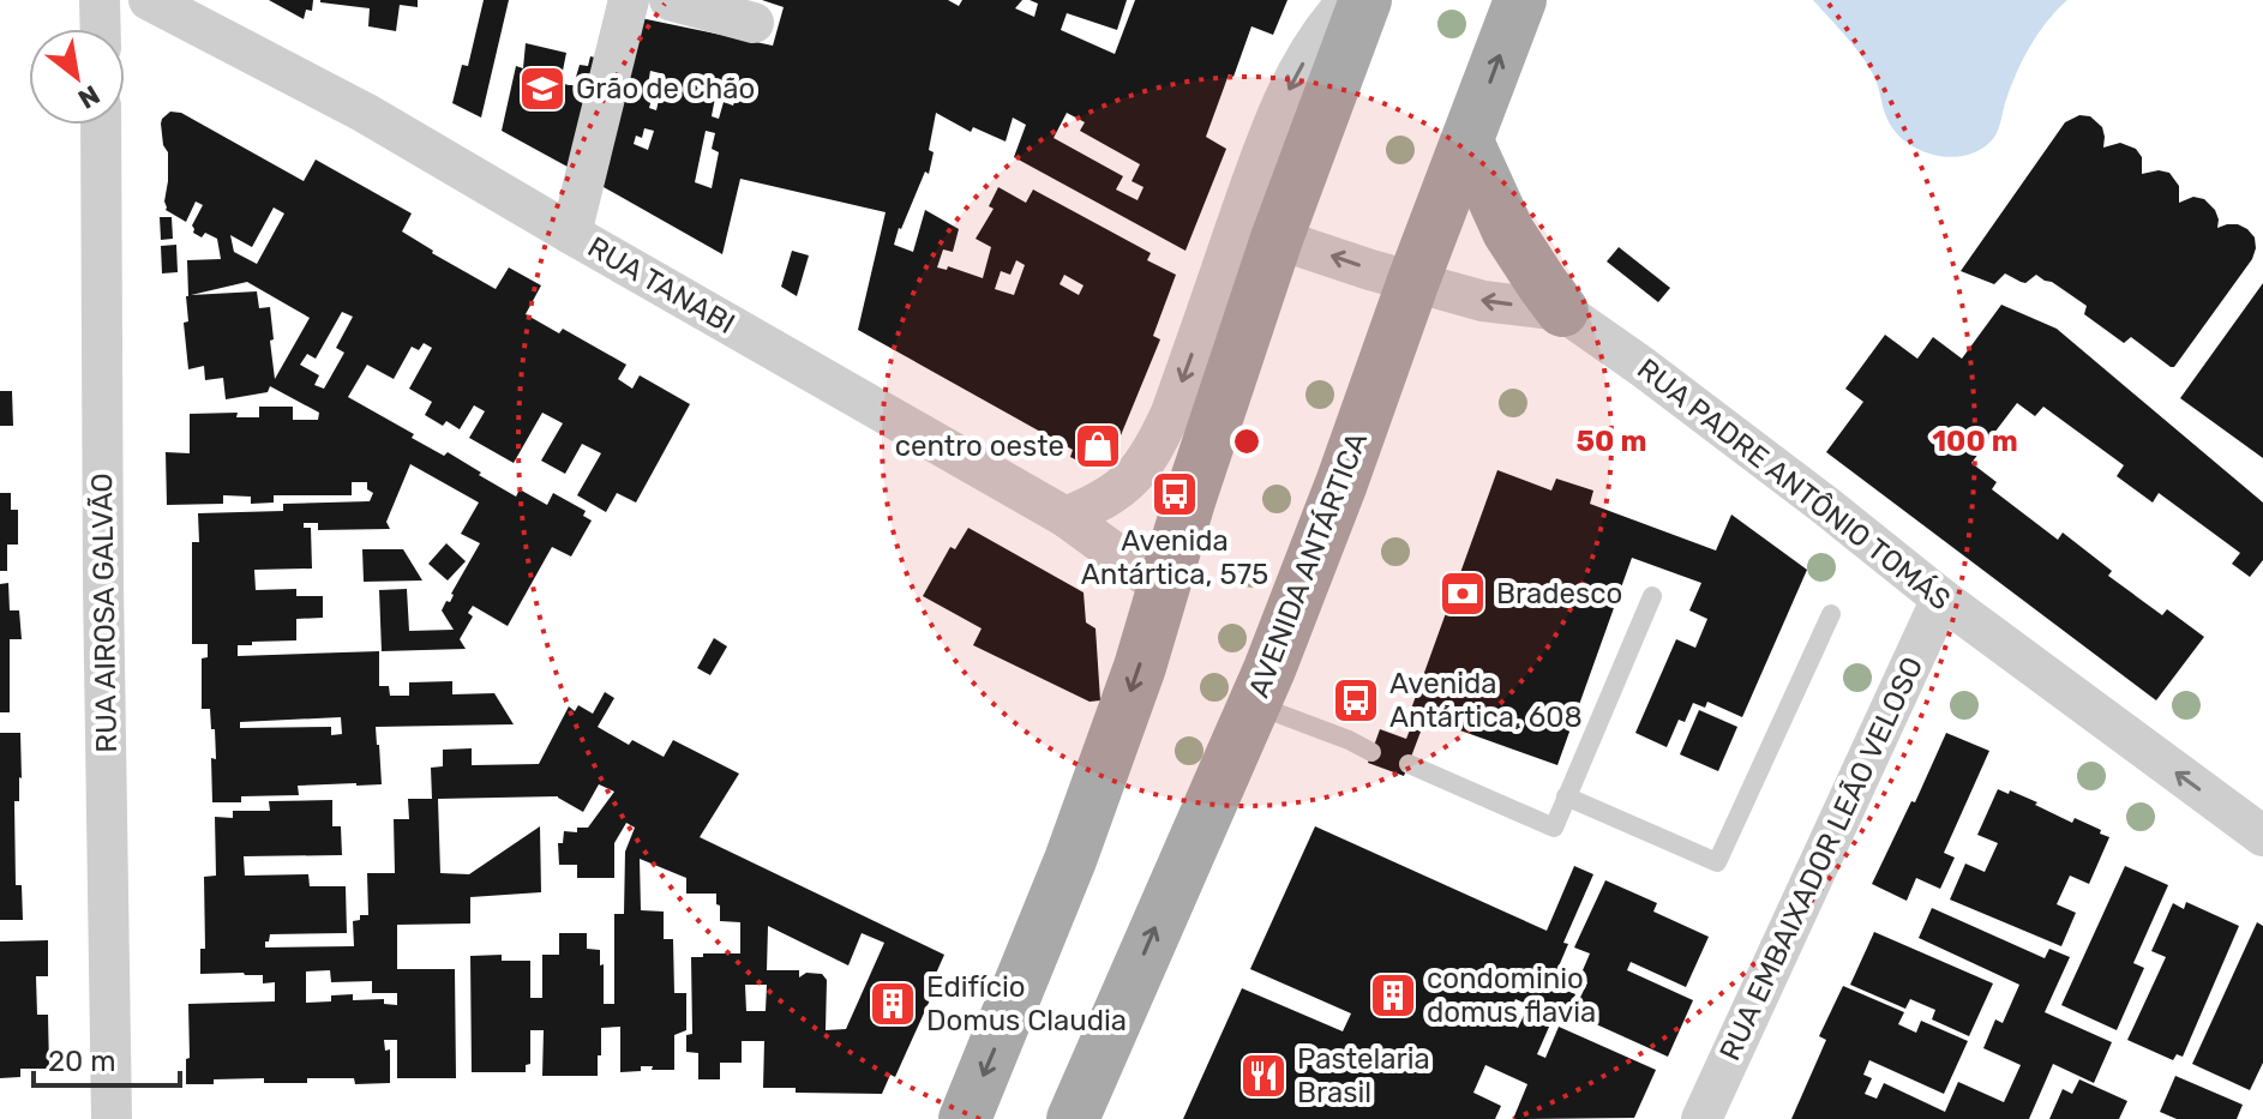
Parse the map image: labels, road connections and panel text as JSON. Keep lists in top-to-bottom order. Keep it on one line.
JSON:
{"streets":{"main road":["AVENIDA ANTÁRTICA"],"street":["RUA TANABI","RUA PADRE ANTÔNIO TOMÁS","RUA AIROSA GALVÃO","RUA EMBAIXADOR LEÃO VELOSO"]},"crossings":[["RUA PADRE ANTÔNIO TOMÁS","AVENIDA ANTÁRTICA"],["RUA PADRE ANTÔNIO TOMÁS","RUA EMBAIXADOR LEÃO VELOSO"]],"one_way":["RUA PADRE ANTÔNIO TOMÁS"],"places":{"school or university":["Grão de Chão"],"shop":["centro oeste"],"bus stop":["Avenida Antártica, 575","Avenida Antártica, 608"],"bank":["Bradesco"],"building":["condominio domus flavia","Edifício Domus Claudia"],"restaurant":["Pastelaria Brasil"]},"scale_bar":"20 m","north":"bottom right","rings":["50 m","100 m"]}
